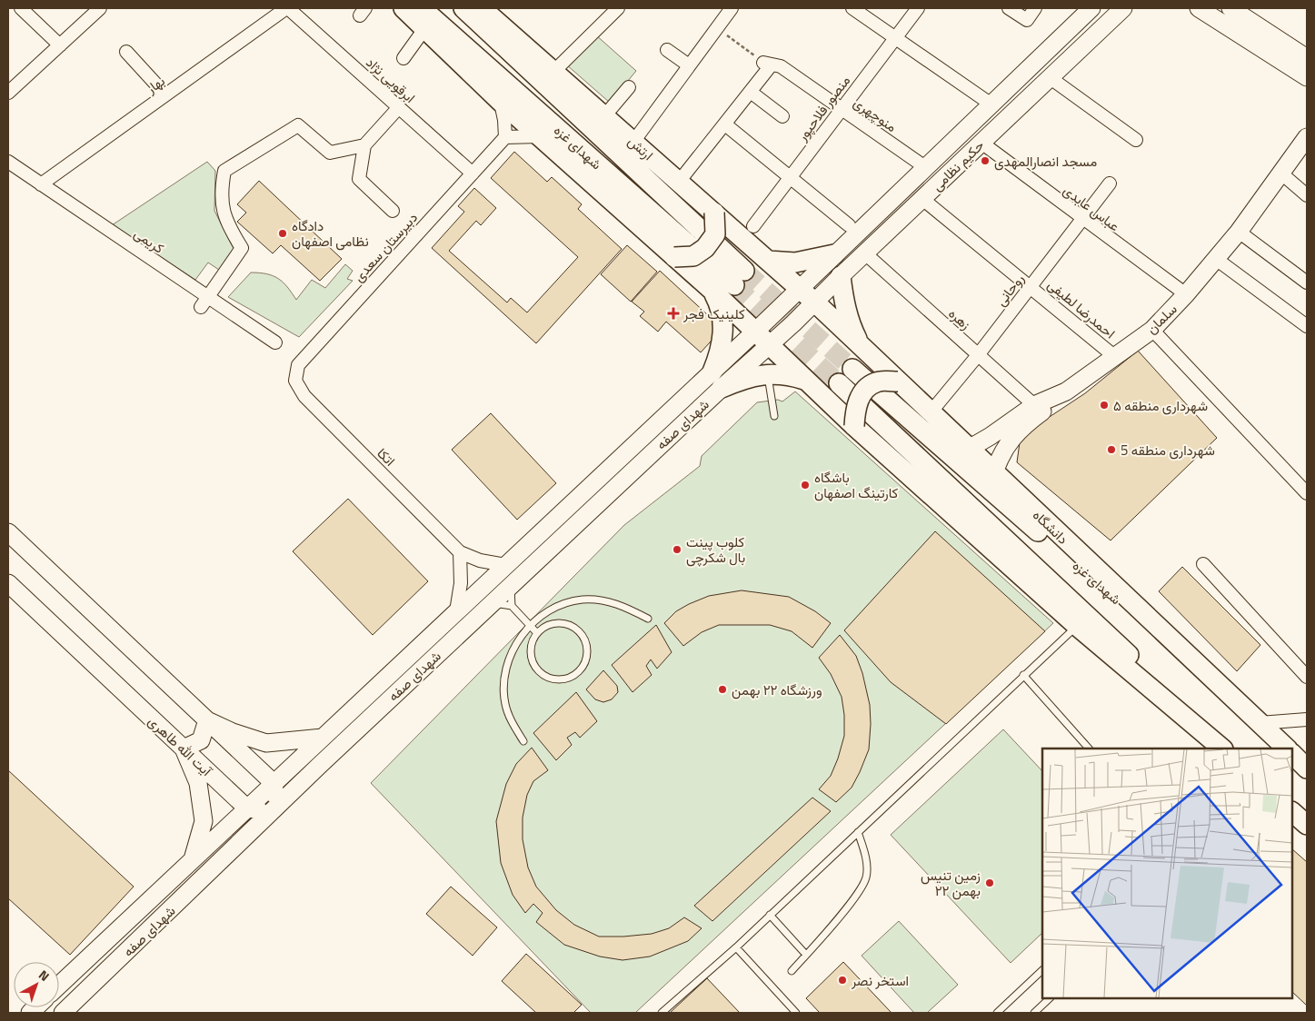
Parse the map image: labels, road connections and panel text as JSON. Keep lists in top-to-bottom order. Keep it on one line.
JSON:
{"streets":{"main road":["شهدای غزه","ارتش","حکیم نظامی","سلمان","شهدای صفه","دانشگاه","آیت الله طاهری"],"street":["ابرقویی نژاد","بهار","منصور فلاحپور","منوچهری","عباس عابدی","کریمی","دبیرستان سعدی","روحانی","احمدرضا لطیفی","زهره","اتکا"]},"crossings":[["ابرقویی نژاد","بهار"],["ابرقویی نژاد","دبیرستان سعدی"],["بهار","کریمی"],["منصور فلاحپور","منوچهری"],["منوچهری","حکیم نظامی"],["شهدای غزه","دانشگاه"],["ارتش","حکیم نظامی"],["ارتش","دانشگاه"],["حکیم نظامی","عباس عابدی"],["حکیم نظامی","احمدرضا لطیفی"],["حکیم نظامی","زهره"],["حکیم نظامی","شهدای صفه"],["حکیم نظامی","دانشگاه"],["عباس عابدی","روحانی"],["عباس عابدی","سلمان"],["دبیرستان سعدی","اتکا"],["روحانی","احمدرضا لطیفی"],["روحانی","زهره"],["روحانی","دانشگاه"],["احمدرضا لطیفی","سلمان"],["زهره","سلمان"],["سلمان","دانشگاه"],["شهدای صفه","آیت الله طاهری"]],"places":{"other":["مسجد انصارالمهدی","دادگاه نظامی اصفهان","شهرداری منطقه ۵","شهرداری منطقه 5","باشگاه کارتینگ اصفهان","کلوب پینت بال شکرچی","ورزشگاه ۲۲ بهمن","زمین تنیس ۲۲ بهمن","استخر نصر"],"health":["کلینیک فجر"]},"north":"top right"}
